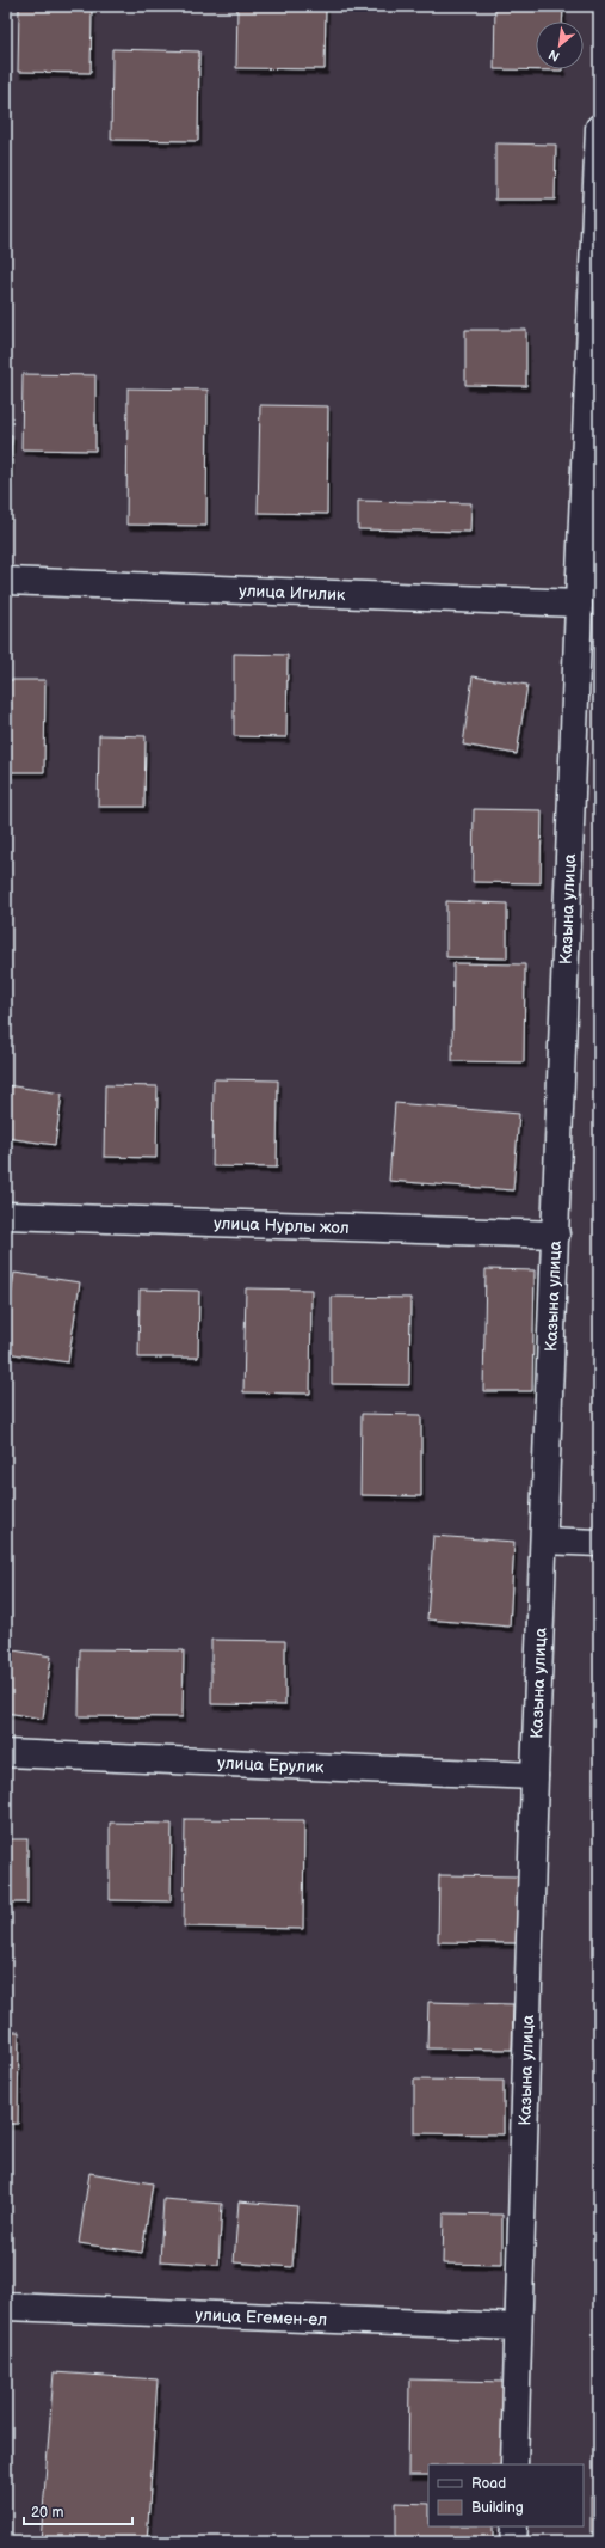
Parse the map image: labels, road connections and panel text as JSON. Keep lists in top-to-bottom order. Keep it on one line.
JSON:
{"streets":{"street":["улица Игилик","Казына улица","улица Нурлы жол","улица Ерулик","улица Егемен-ел"]},"crossings":[["улица Игилик","Казына улица"],["Казына улица","улица Нурлы жол"],["Казына улица","улица Ерулик"],["Казына улица","улица Егемен-ел"]],"legend":["Road","Building"],"scale_bar":"20 m","north":"bottom left"}
